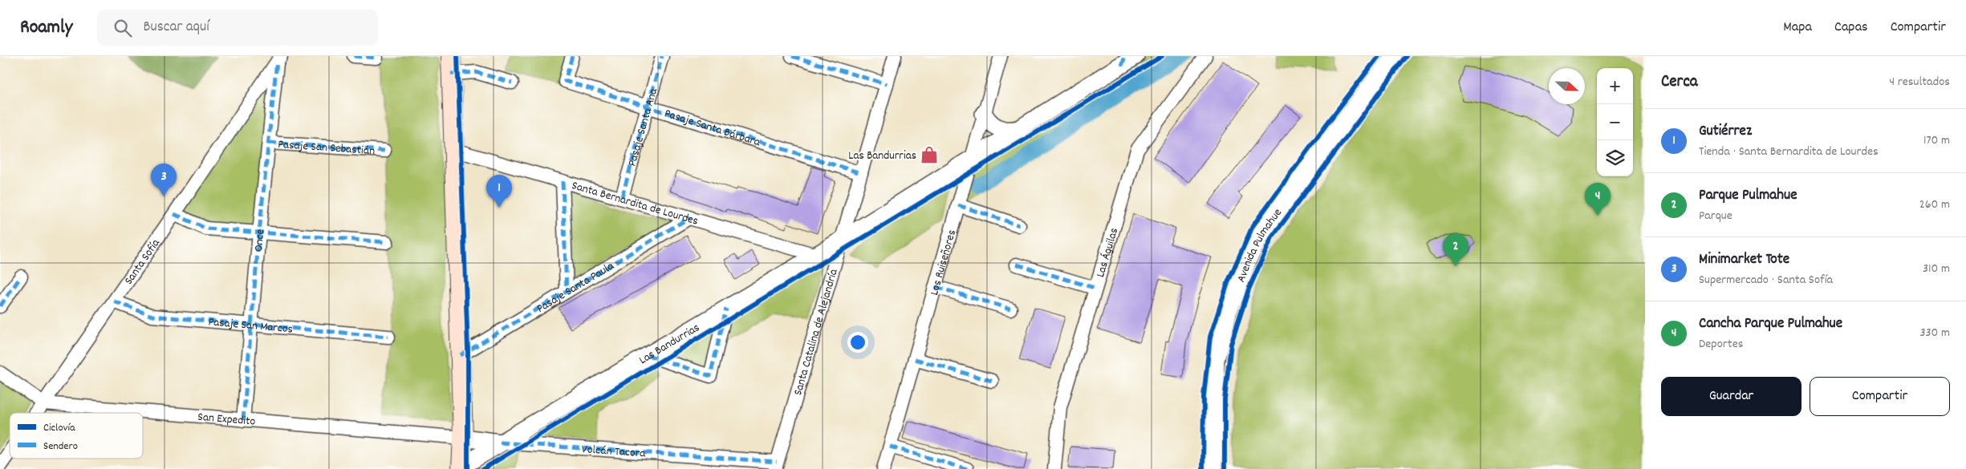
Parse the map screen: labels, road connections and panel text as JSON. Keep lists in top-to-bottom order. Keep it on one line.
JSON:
{"streets":{"street":["Pasaje Santa Ana","Pasaje Santa Bárbara","Pasaje San Sebastián","Santa Bernardita de Lourdes","Once","Avenida Pulmahue","Las Águilas","Santa Sofía","Los Ruiseñores","Pasaje Santa Paula","Pasaje San Marcos","Santa Catalina de Alejandría","Las Bandurrias","San Expedito","Volcán Tacora"]},"crossings":[["Pasaje Santa Ana","Pasaje Santa Bárbara"],["Pasaje Santa Ana","Santa Bernardita de Lourdes"],["Pasaje Santa Bárbara","Santa Catalina de Alejandría"],["Pasaje San Sebastián","Once"],["Santa Bernardita de Lourdes","Pasaje Santa Paula"],["Santa Bernardita de Lourdes","Las Bandurrias"],["Once","Santa Sofía"],["Once","Pasaje San Marcos"],["Once","San Expedito"],["Santa Sofía","Pasaje San Marcos"],["Santa Sofía","San Expedito"],["Los Ruiseñores","Las Bandurrias"],["Santa Catalina de Alejandría","Las Bandurrias"],["Santa Catalina de Alejandría","Volcán Tacora"],["Las Bandurrias","Volcán Tacora"]],"places":{"shop":["Las Bandurrias"]},"legend":["Ciclovía","Sendero"],"north":"right","page":{"header":"Roamly","search":"Buscar aquí","nav":["Mapa","Capas","Compartir"],"heading":["Cerca","4 resultados"],"map_buttons":["+","−"],"list":[{"mark":"1","name":"Gutiérrez","note":"Tienda · Santa Bernardita de Lourdes","value":"170 m"},{"mark":"2","name":"Parque Pulmahue","note":"Parque","value":"260 m"},{"mark":"3","name":"Minimarket Tote","note":"Supermercado · Santa Sofía","value":"310 m"},{"mark":"4","name":"Cancha Parque Pulmahue","note":"Deportes","value":"330 m"}],"pins":["3","1","4","2"],"buttons":["Guardar","Compartir"]}}
